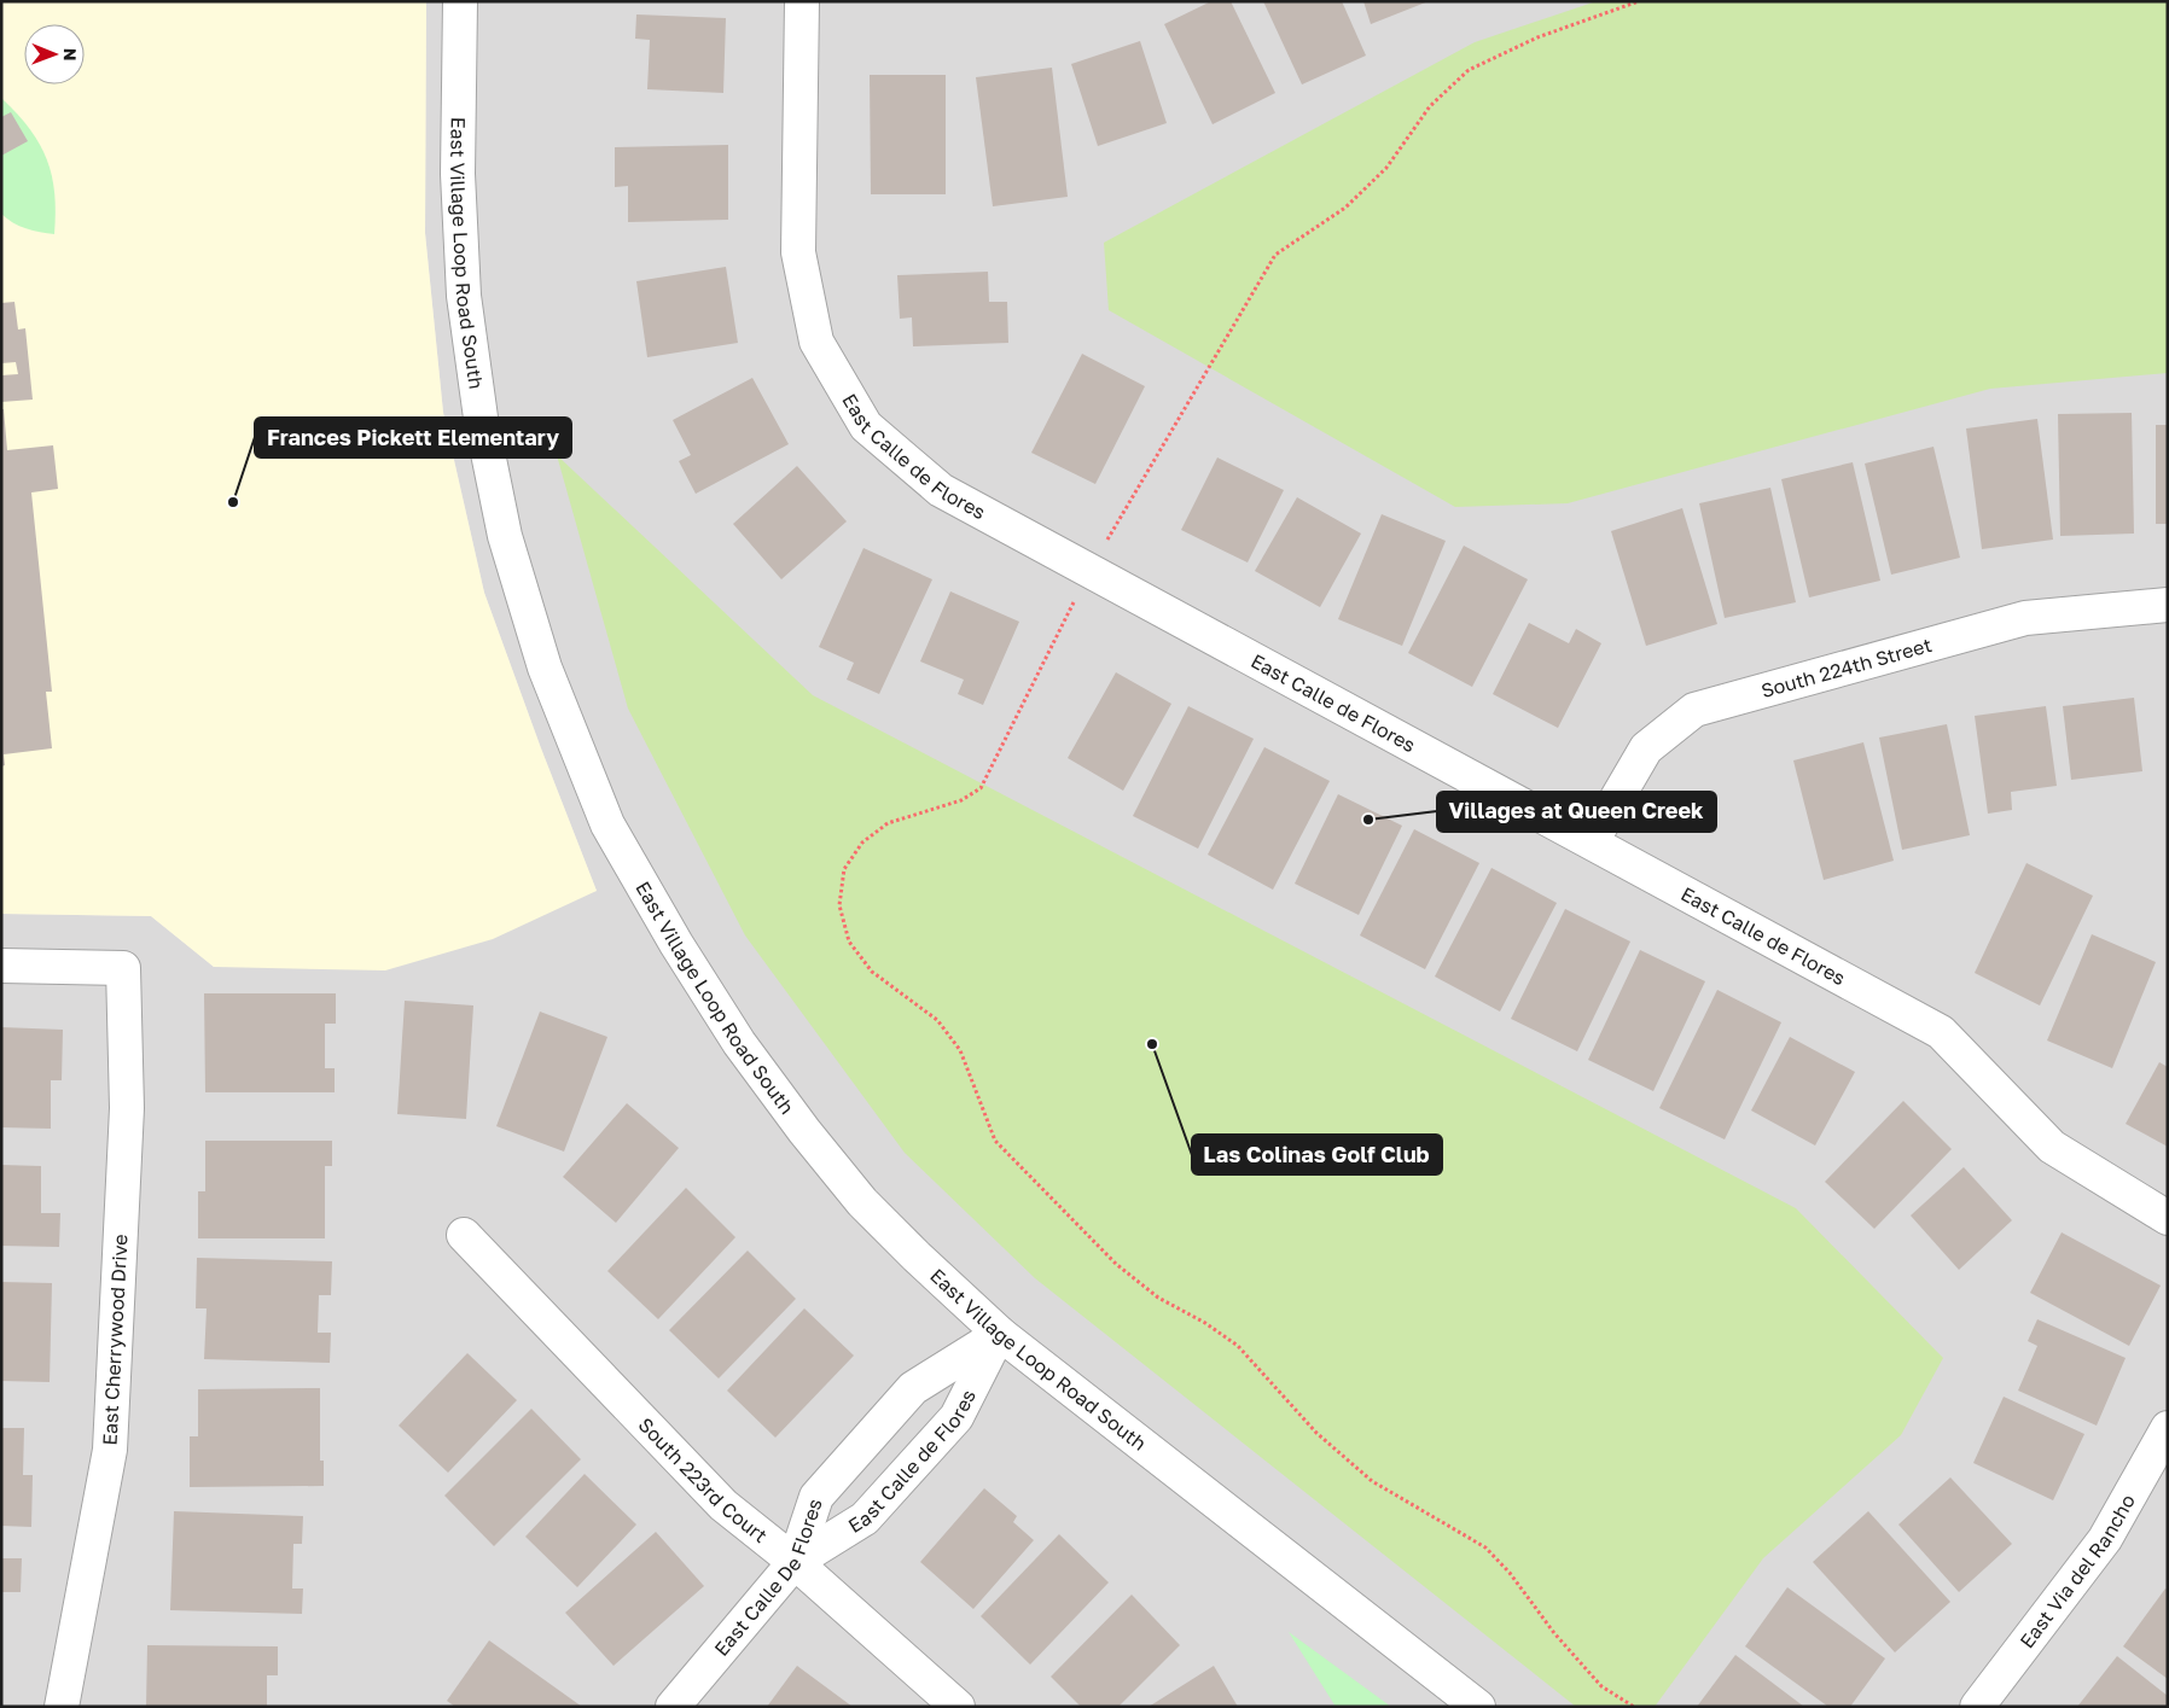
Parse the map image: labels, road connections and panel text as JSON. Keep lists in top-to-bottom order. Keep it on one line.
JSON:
{"streets":{"street":["East Village Loop Road South","East Calle de Flores","South 224th Street","East Cherrywood Drive","South 223rd Court","East Via del Rancho","East Calle De Flores"]},"crossings":[["East Village Loop Road South","East Calle de Flores"],["East Village Loop Road South","East Calle De Flores"],["East Calle de Flores","South 224th Street"],["East Calle de Flores","South 223rd Court"],["East Calle de Flores","East Calle De Flores"],["South 223rd Court","East Calle De Flores"]],"places":["Frances Pickett Elementary","Villages at Queen Creek","Las Colinas Golf Club"],"north":"right"}
